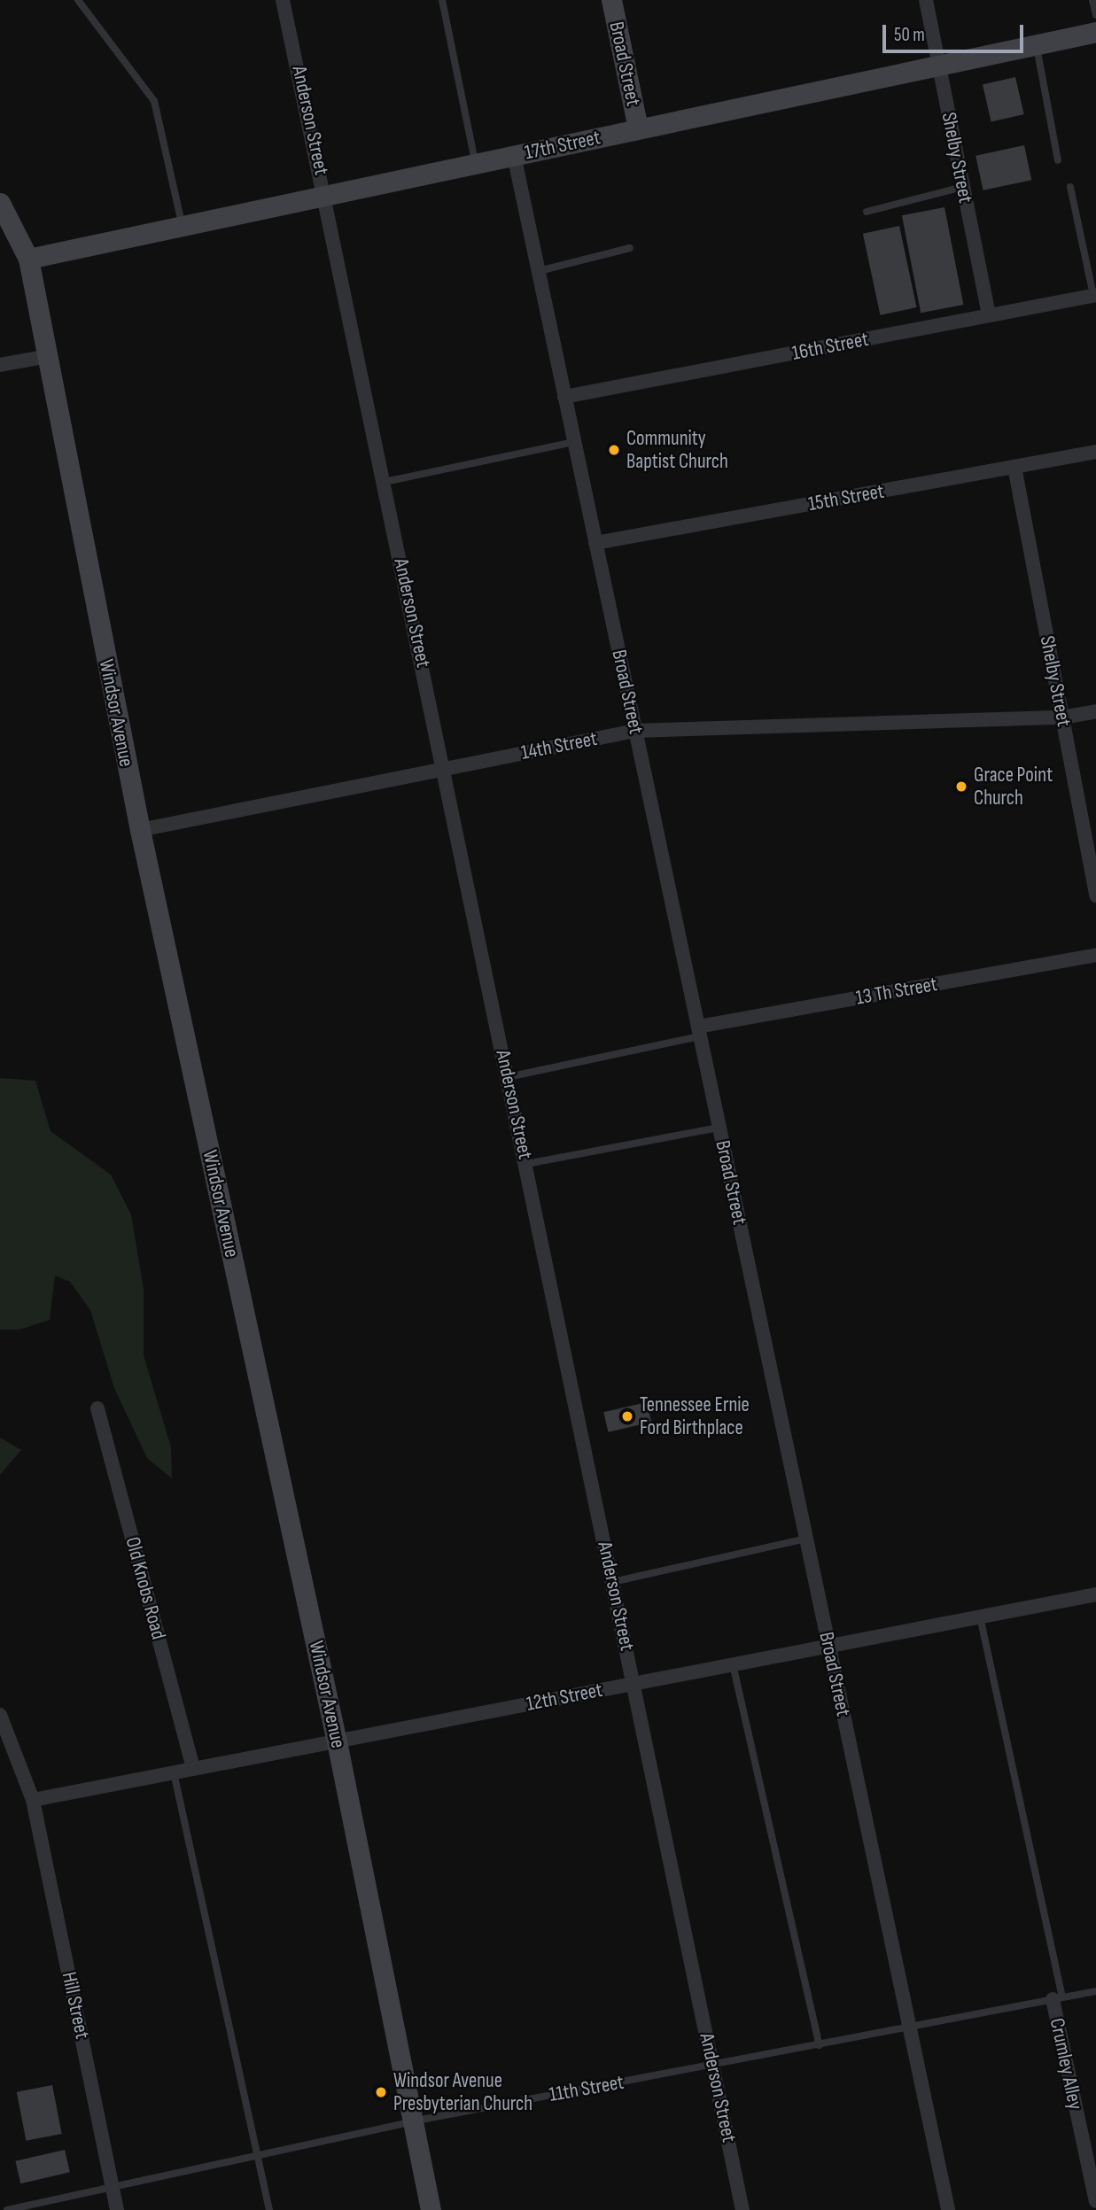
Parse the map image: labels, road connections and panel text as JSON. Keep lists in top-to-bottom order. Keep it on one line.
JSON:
{"streets":{"street":["Broad Street","Anderson Street","17th Street","Shelby Street","16th Street","15th Street","Windsor Avenue","14th Street","13 Th Street","Old Knobs Road","12th Street","Hill Street","Crumley Alley"],"lane":["11th Street"]},"crossings":[["Broad Street","17th Street"],["Broad Street","16th Street"],["Broad Street","15th Street"],["Broad Street","14th Street"],["Broad Street","13 Th Street"],["Broad Street","12th Street"],["Broad Street","11th Street"],["Anderson Street","17th Street"],["Anderson Street","14th Street"],["Anderson Street","12th Street"],["Anderson Street","11th Street"],["17th Street","Shelby Street"],["17th Street","Windsor Avenue"],["Shelby Street","16th Street"],["Shelby Street","15th Street"],["Shelby Street","14th Street"],["Windsor Avenue","14th Street"],["Windsor Avenue","12th Street"],["Windsor Avenue","11th Street"],["Old Knobs Road","12th Street"],["12th Street","Hill Street"],["Hill Street","11th Street"],["Crumley Alley","11th Street"]],"places":["Community Baptist Church","Grace Point Church","Tennessee Ernie Ford Birthplace","Windsor Avenue Presbyterian Church"],"scale_bar":"50 m"}
